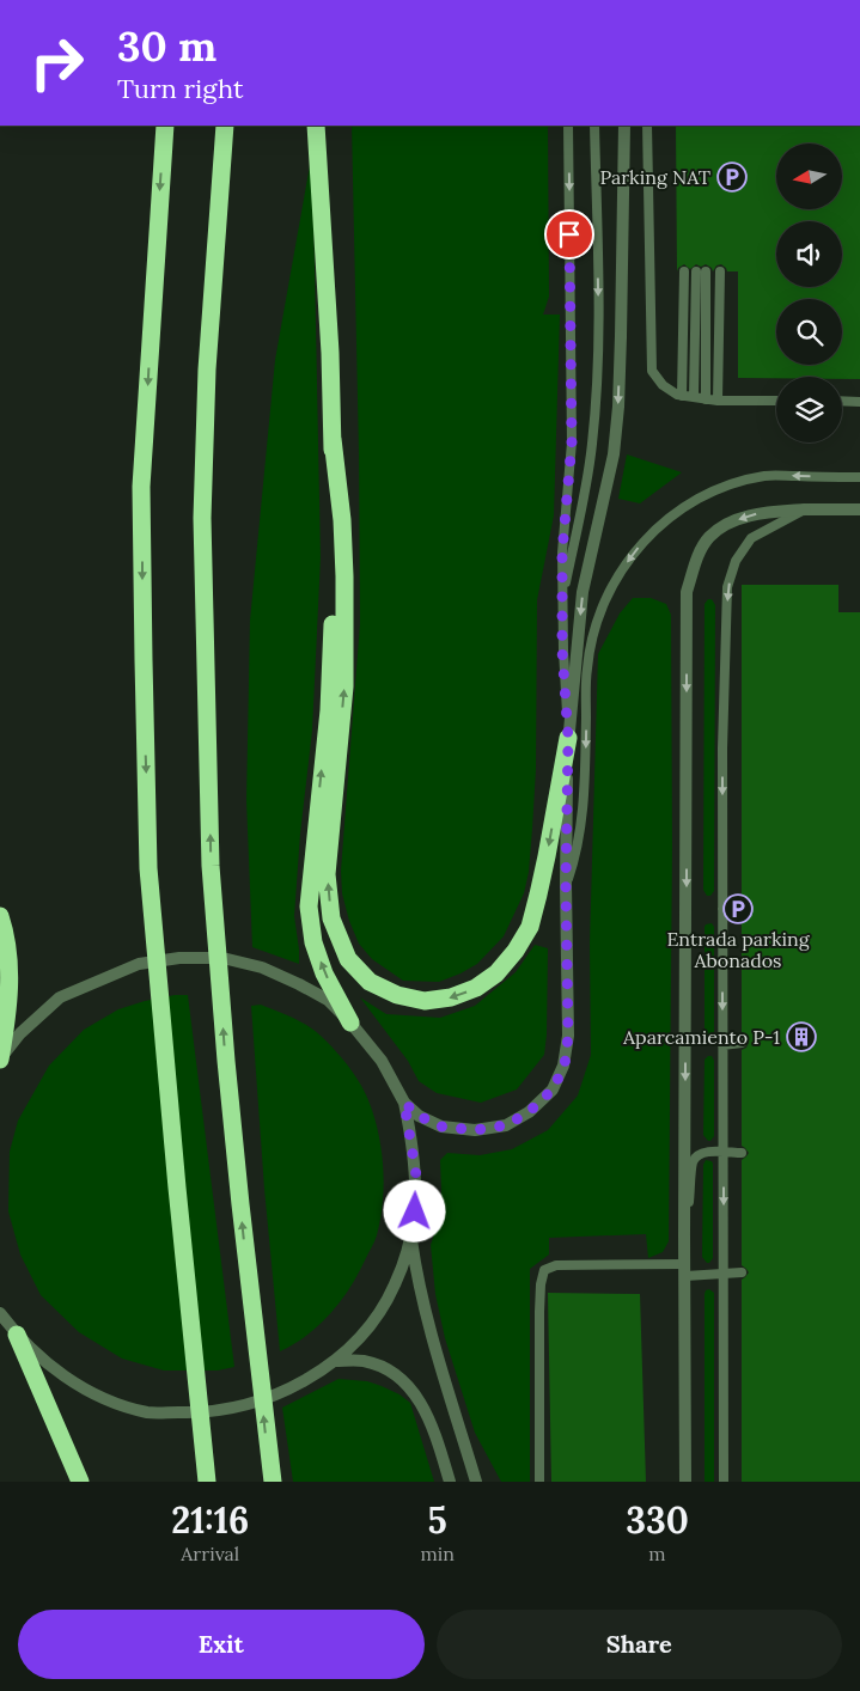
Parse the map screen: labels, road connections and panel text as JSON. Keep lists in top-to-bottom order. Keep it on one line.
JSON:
{"places":{"parking":["Parking NAT","Entrada parking Abonados"],"building":["Aparcamiento P-1"]},"north":"left","page":{"turn":["30 m","Turn right"],"eta":["21:16","Arrival","5","min","330","m"],"buttons":["Exit","Share"]}}
